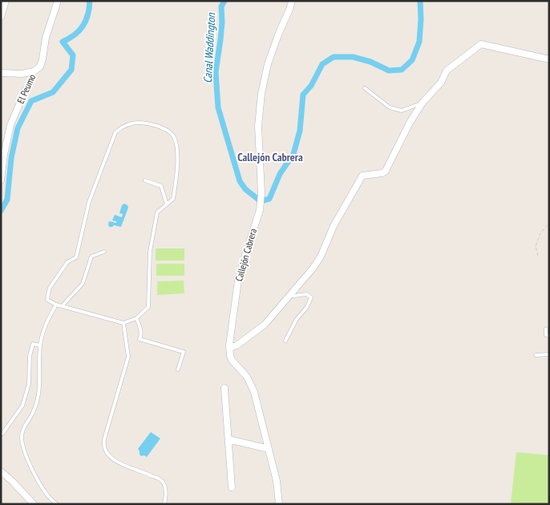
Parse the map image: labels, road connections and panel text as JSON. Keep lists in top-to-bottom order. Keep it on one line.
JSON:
{"streets":{"street":["El Peumo","Callejón Cabrera"]},"districts":["Callejón Cabrera"],"water":["Canal Waddington"]}
